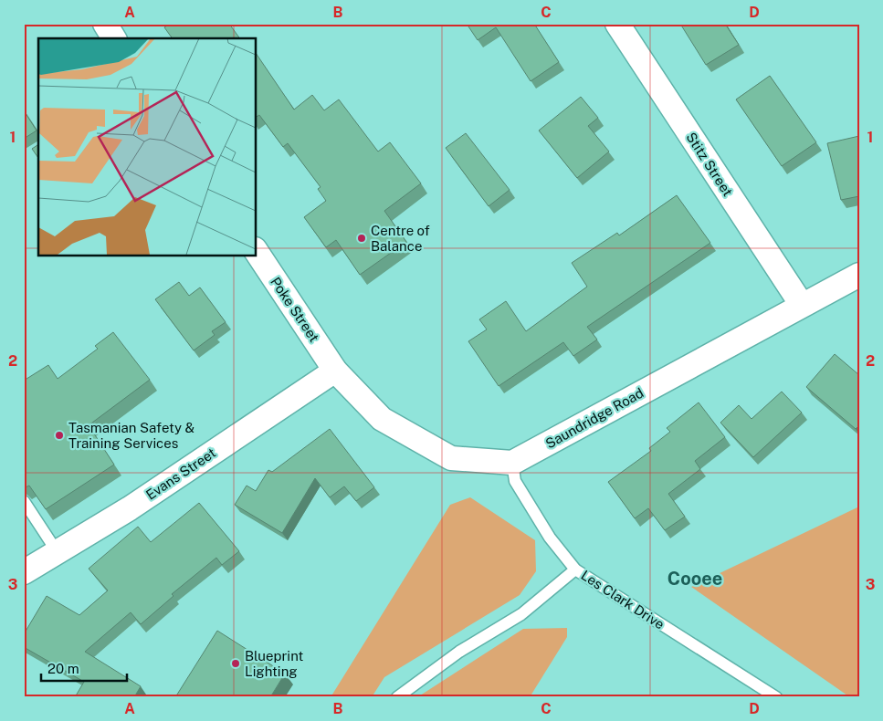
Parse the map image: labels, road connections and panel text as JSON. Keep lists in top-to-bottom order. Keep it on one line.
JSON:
{"streets":{"street":["Stitz Street","Poke Street","Saundridge Road","Evans Street"],"lane":["Les Clark Drive"]},"crossings":[["Stitz Street","Saundridge Road"],["Poke Street","Evans Street"],["Saundridge Road","Les Clark Drive"]],"districts":["Cooee"],"places":["Centre of Balance","Tasmanian Safety & Training Services","Blueprint Lighting"],"scale_bar":"20 m","grid":{"columns":["A","B","C","D"],"rows":["1","2","3"]}}
